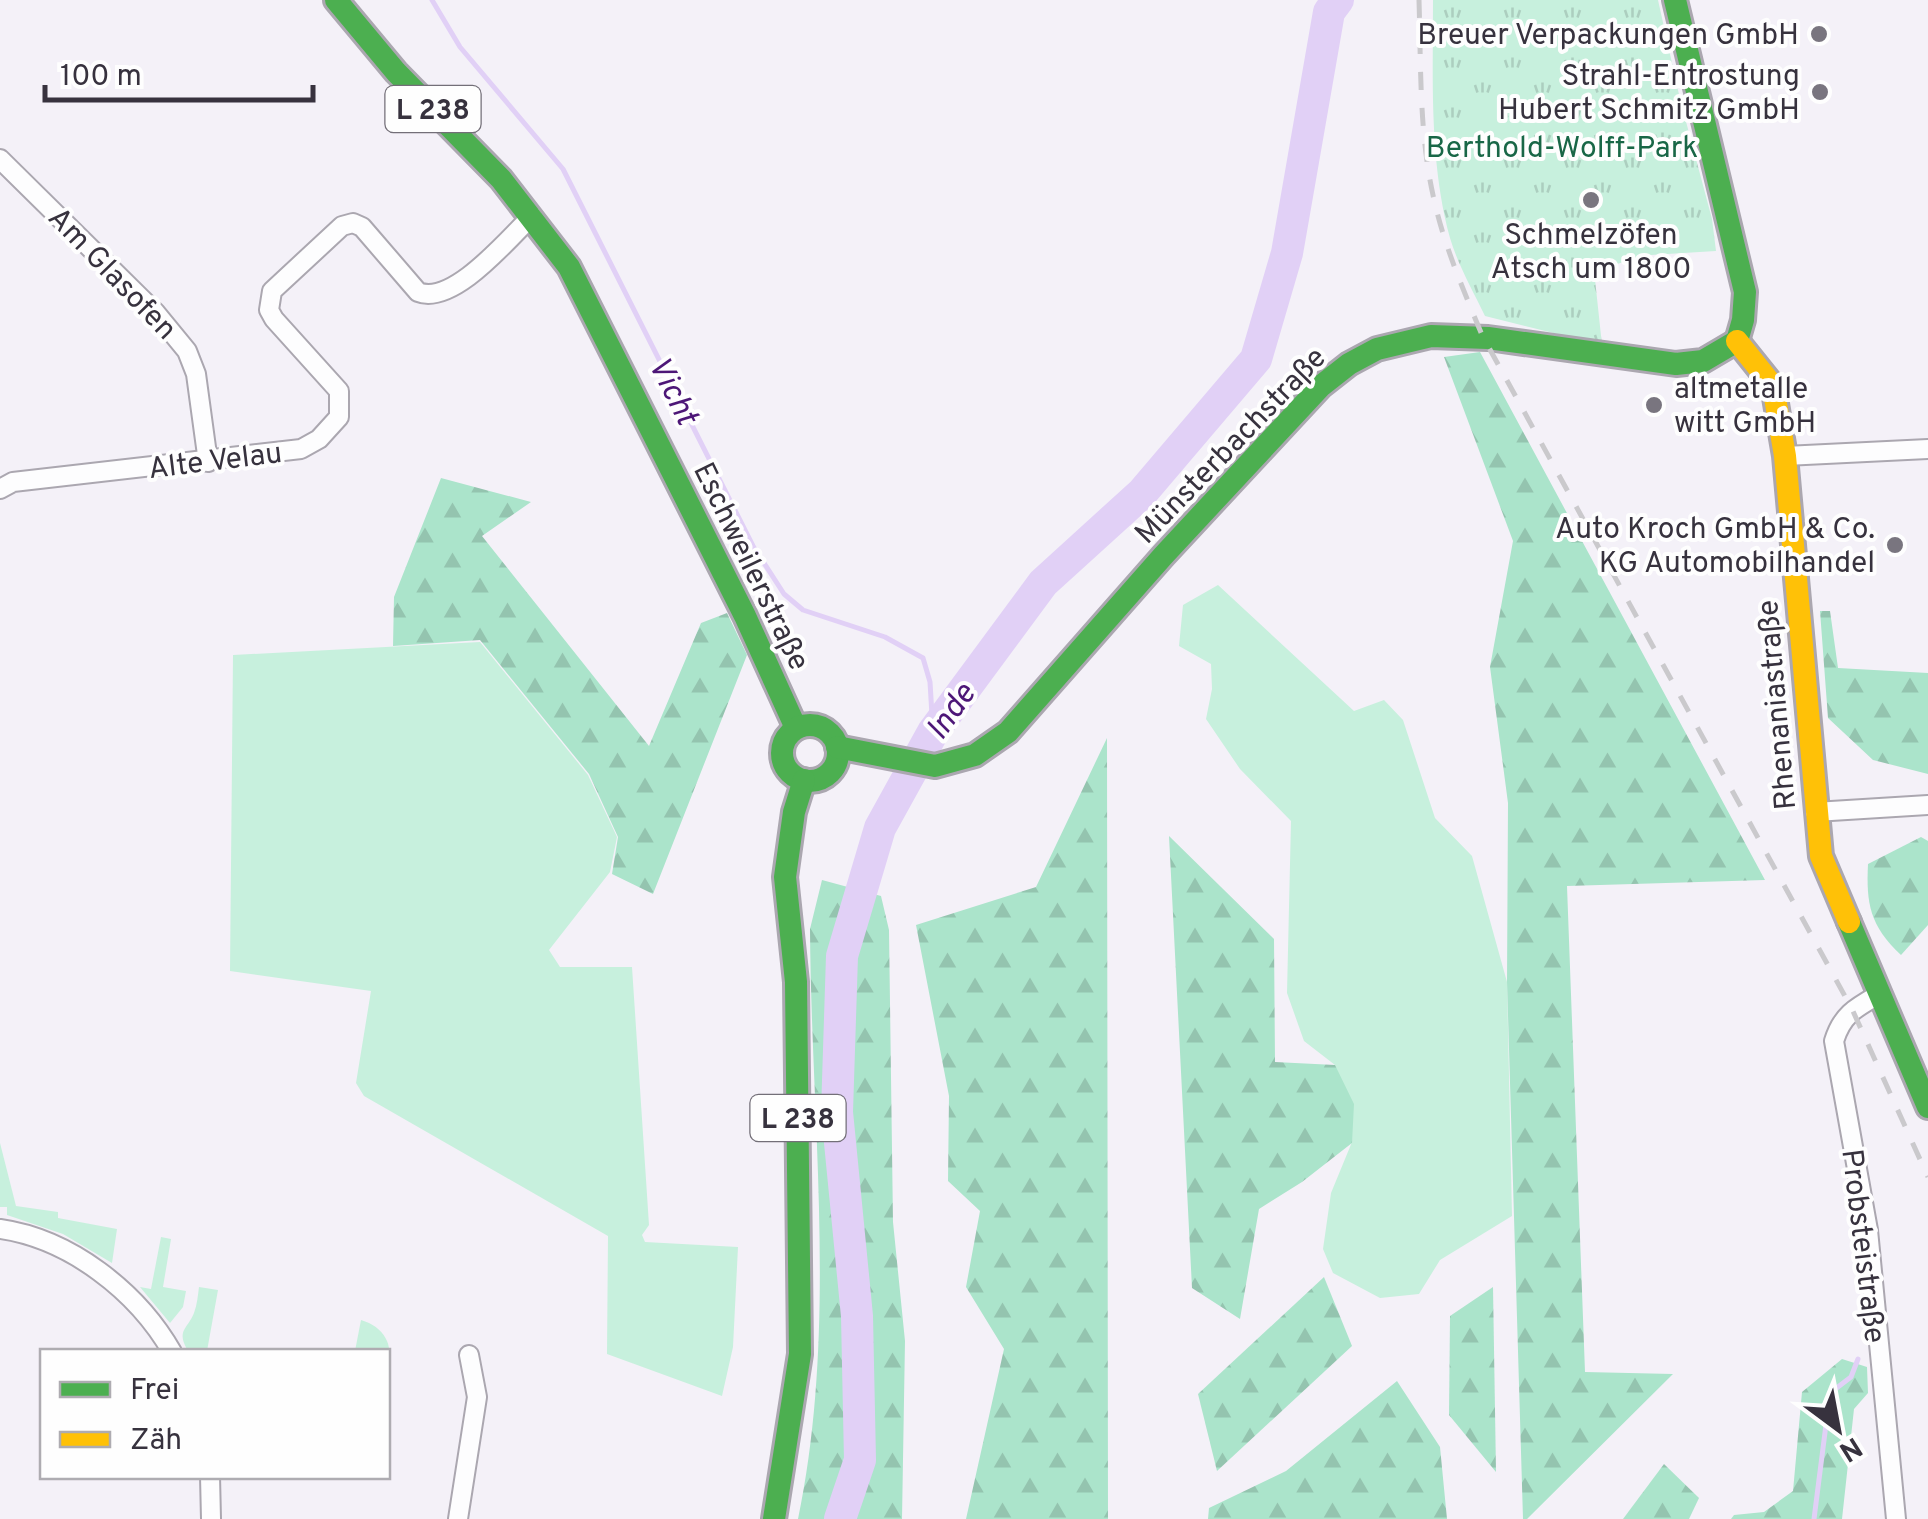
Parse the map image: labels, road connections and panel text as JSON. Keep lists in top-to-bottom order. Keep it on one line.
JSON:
{"streets":{"main road":["L 238","Münsterbachstraße","Eschweilerstraße","Rhenaniastraße"],"street":["Am Glasofen","Alte Velau","Probsteistraße"]},"crossings":[["L 238","Münsterbachstraße"],["L 238","Eschweilerstraße"],["Am Glasofen","Alte Velau"],["Münsterbachstraße","Eschweilerstraße"],["Münsterbachstraße","Rhenaniastraße"],["Alte Velau","Eschweilerstraße"],["Rhenaniastraße","Probsteistraße"]],"water":["Vicht","Inde"],"parks":["Berthold-Wolff-Park"],"places":["Breuer Verpackungen GmbH","Strahl-Entrostung Hubert Schmitz GmbH","Schmelzöfen Atsch um 1800","altmetalle witt GmbH","Auto Kroch GmbH & Co. KG Automobilhandel"],"legend":["Frei","Zäh"],"scale_bar":"100 m","north":"bottom right"}
